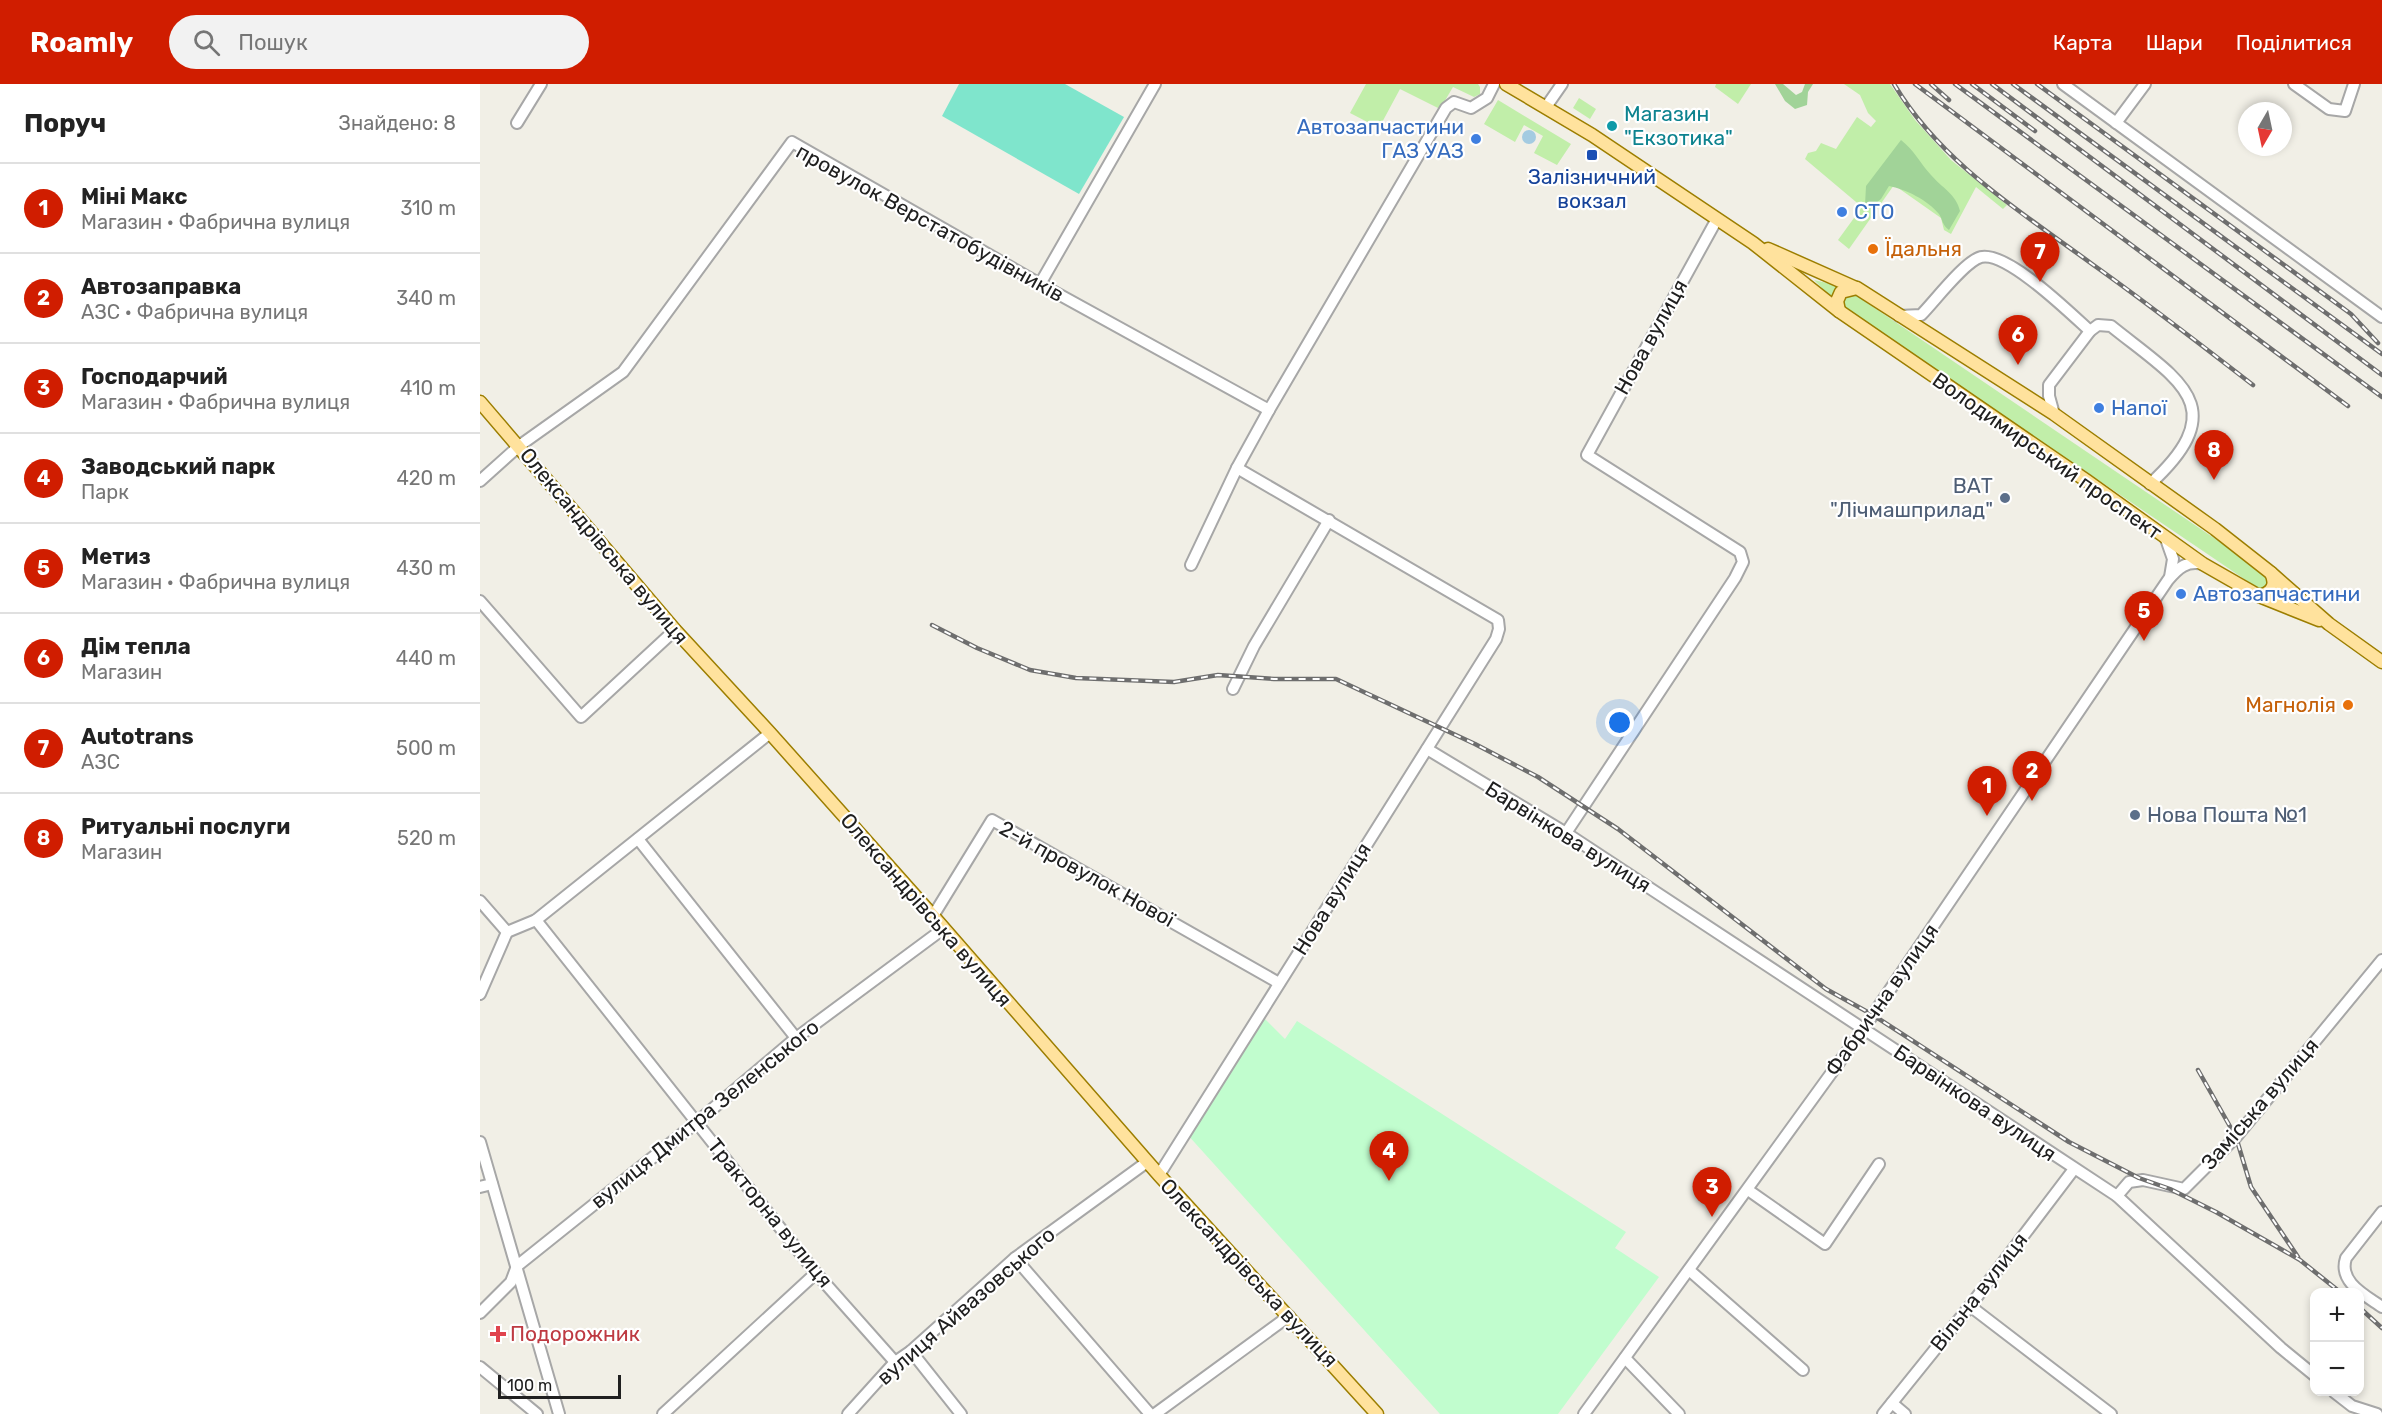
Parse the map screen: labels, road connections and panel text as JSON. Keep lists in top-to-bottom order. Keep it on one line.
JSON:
{"streets":{"main road":["Володимирський проспект","Олександрівська вулиця"],"street":["провулок Верстатобудівників","Нова вулиця","Барвінкова вулиця","2-й провулок Нової","Фабрична вулиця","Заміська вулиця","вулиця Дмитра Зеленського","Тракторна вулиця","Вільна вулиця","вулиця Айвазовського"]},"crossings":[["провулок Верстатобудівників","Олександрівська вулиця"],["Нова вулиця","Володимирський проспект"],["Нова вулиця","Олександрівська вулиця"],["Нова вулиця","Барвінкова вулиця"],["Нова вулиця","2-й провулок Нової"],["Олександрівська вулиця","2-й провулок Нової"],["Олександрівська вулиця","вулиця Дмитра Зеленського"],["Олександрівська вулиця","вулиця Айвазовського"],["Барвінкова вулиця","Фабрична вулиця"],["Барвінкова вулиця","Заміська вулиця"],["Барвінкова вулиця","Вільна вулиця"],["вулиця Дмитра Зеленського","Тракторна вулиця"],["Тракторна вулиця","вулиця Айвазовського"]],"places":{"other":["Магазин \"Екзотика\"","Автозапчастини ГАЗ УАЗ","СТО","Їдальня","Напої","ВАТ \"Лічмашприлад\"","Автозапчастини","Магнолія","Нова Пошта №1"],"transit":["Залізничний вокзал"],"health":["Подорожник"]},"scale_bar":"100 m","north":"bottom","page":{"header":"Roamly","search":"Пошук","nav":["Карта","Шари","Поділитися"],"heading":["Поруч","Знайдено: 8"],"list":[{"mark":"1","name":"Міні Макс","note":"Магазин · Фабрична вулиця","value":"310 m"},{"mark":"2","name":"Автозаправка","note":"АЗС · Фабрична вулиця","value":"340 m"},{"mark":"3","name":"Господарчий","note":"Магазин · Фабрична вулиця","value":"410 m"},{"mark":"4","name":"Заводський парк","note":"Парк","value":"420 m"},{"mark":"5","name":"Метиз","note":"Магазин · Фабрична вулиця","value":"430 m"},{"mark":"6","name":"Дім тепла","note":"Магазин","value":"440 m"},{"mark":"7","name":"Autotrans","note":"АЗС","value":"500 m"},{"mark":"8","name":"Ритуальні послуги","note":"Магазин","value":"520 m"}],"pins":["7","6","8","5","2","1","4","3"],"map_buttons":["+","−"],"scale":"100 m"}}
